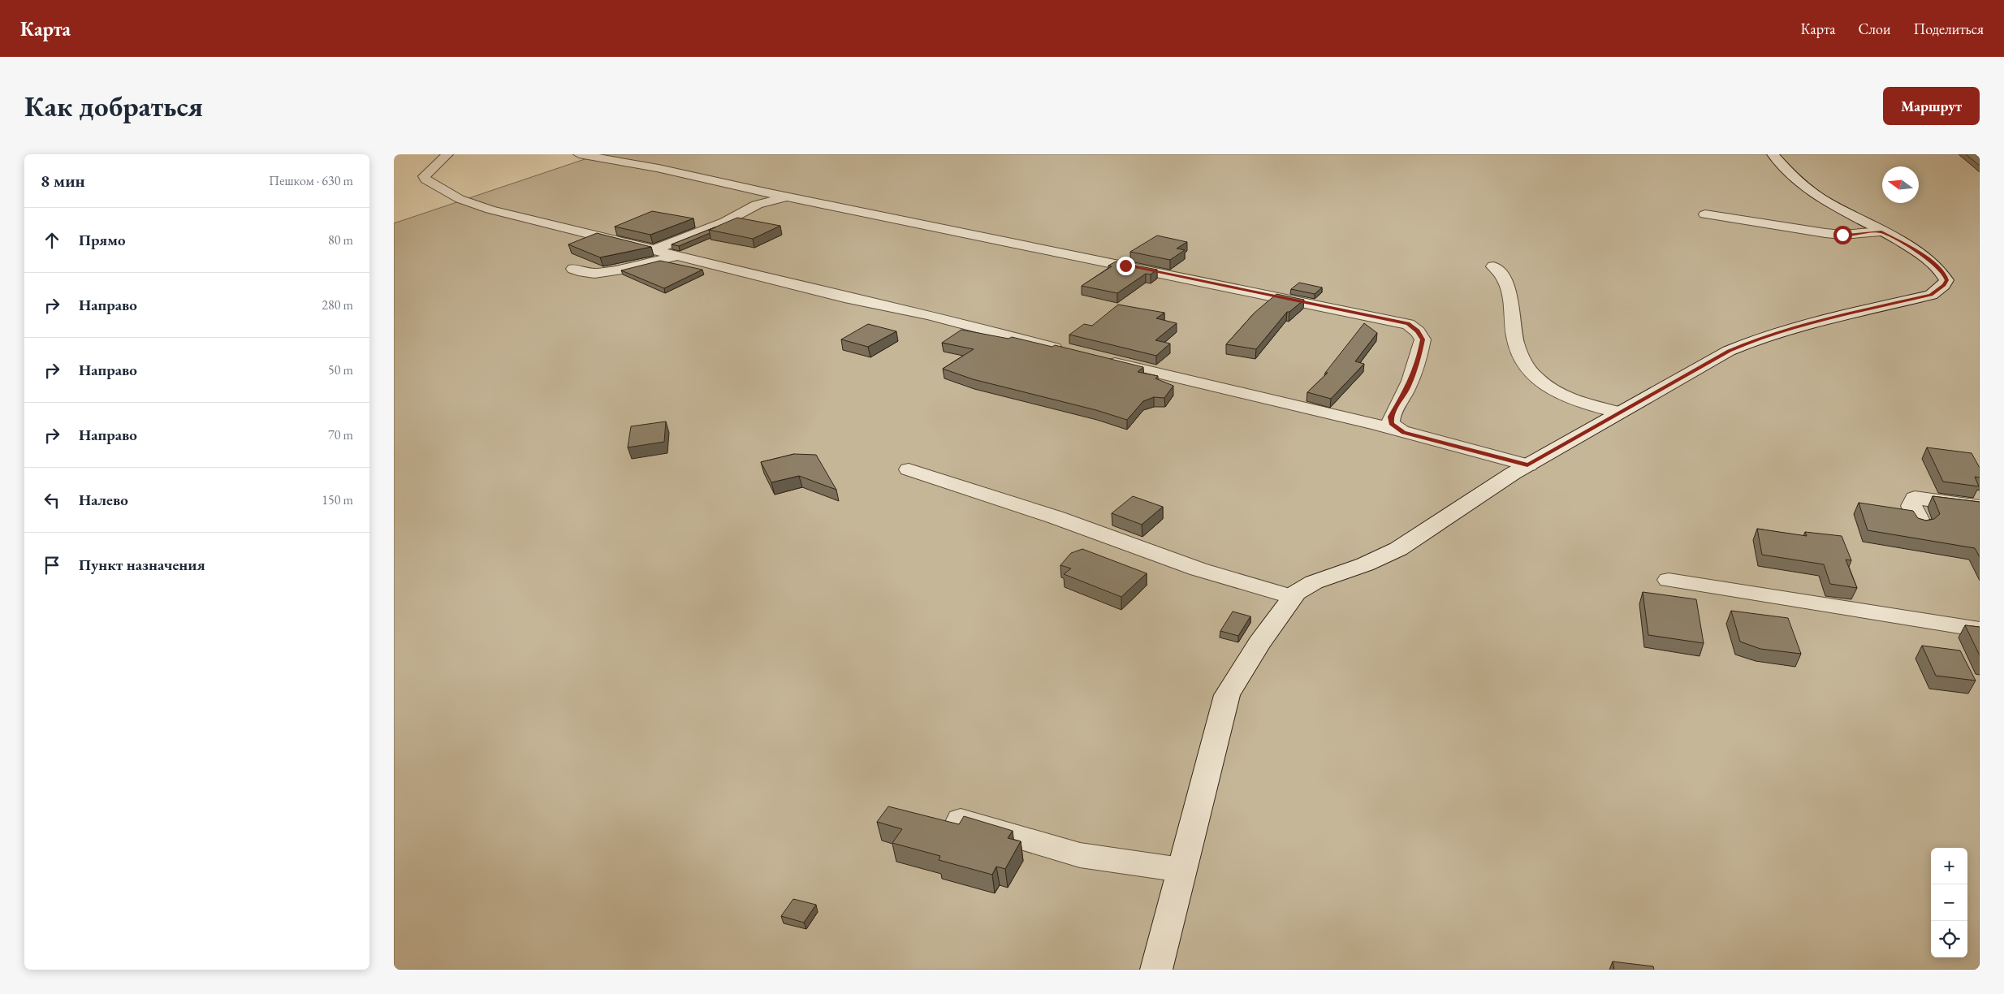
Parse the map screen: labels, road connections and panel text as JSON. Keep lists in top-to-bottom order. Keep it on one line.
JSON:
{"north":"left","page":{"header":"Карта","nav":["Карта","Слои","Поделиться"],"buttons":"Маршрут","title":"Как добраться","heading":["8 мин","Пешком · 630 m"],"list":[["Прямо","80 m"],["Направо","280 m"],["Направо","50 m"],["Направо","70 m"],["Налево","150 m"],"Пункт назначения"],"map_buttons":["+","−"]}}
